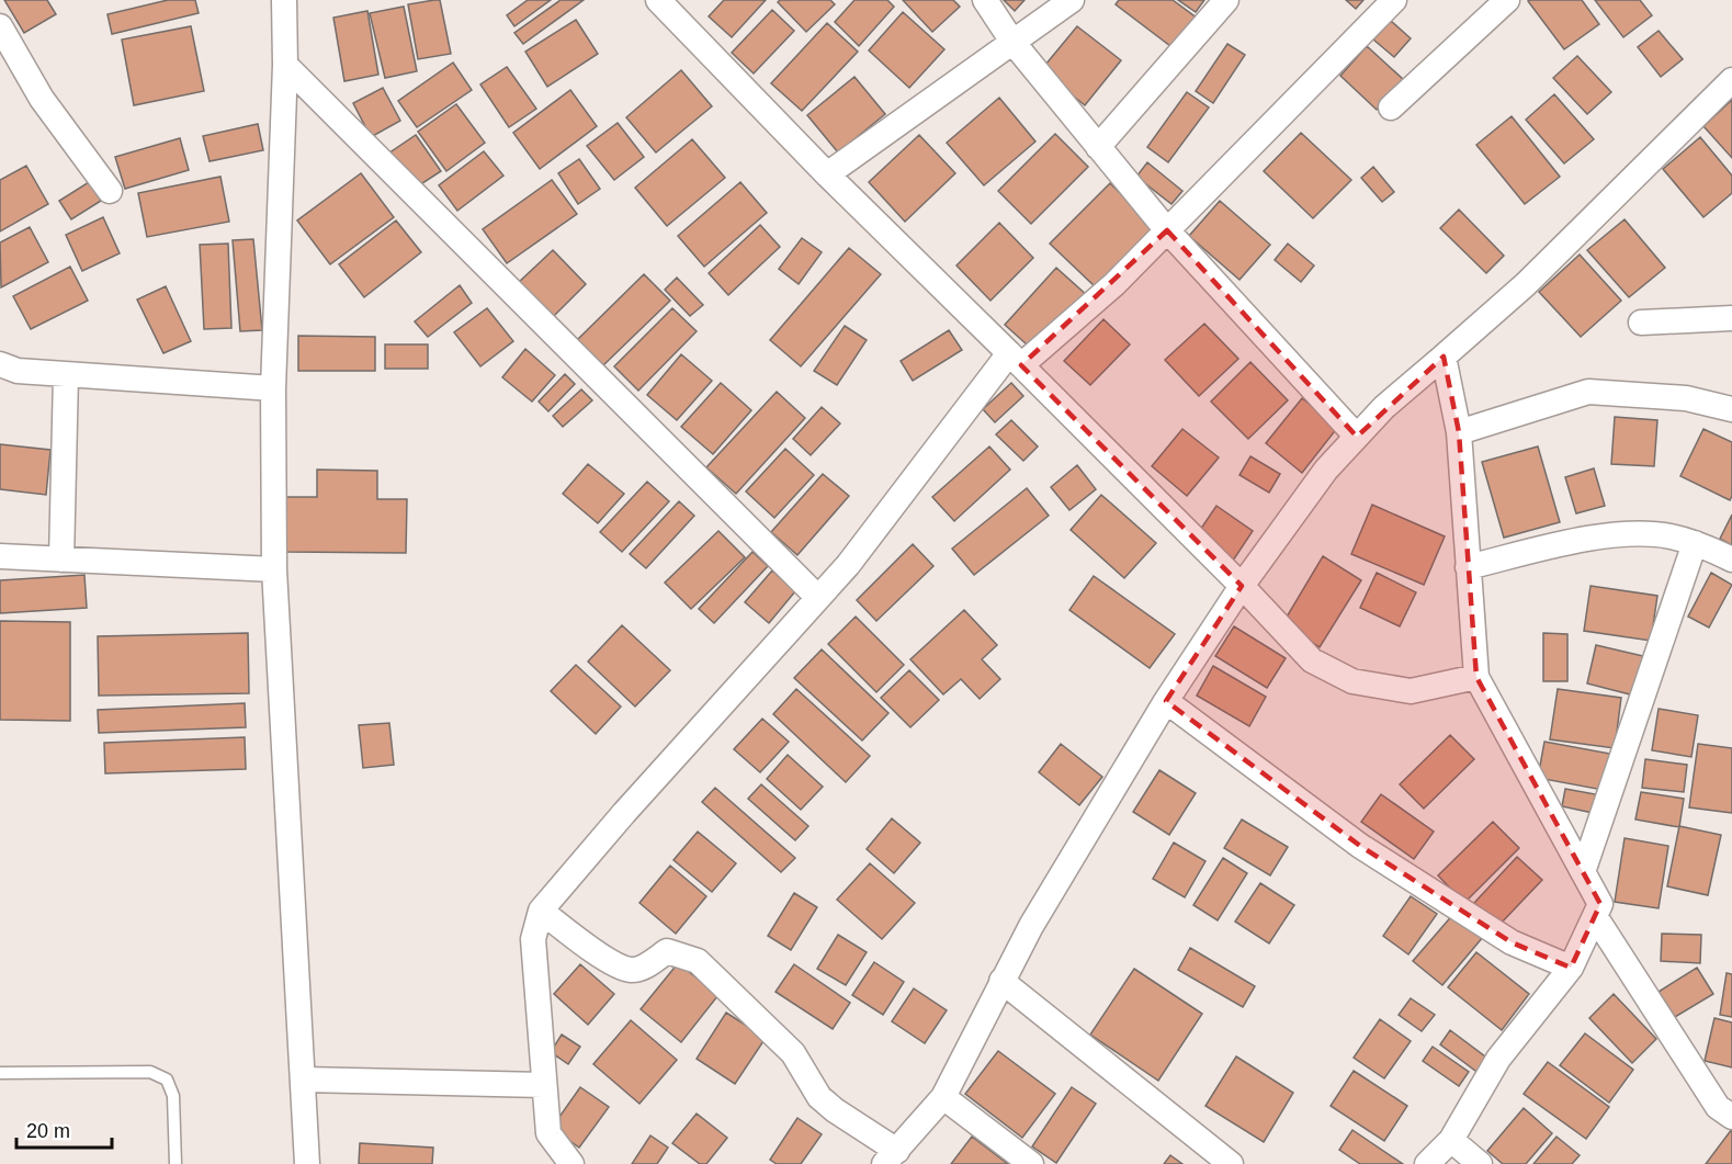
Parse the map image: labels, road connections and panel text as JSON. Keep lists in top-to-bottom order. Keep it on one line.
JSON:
{"scale_bar":"20 m"}
